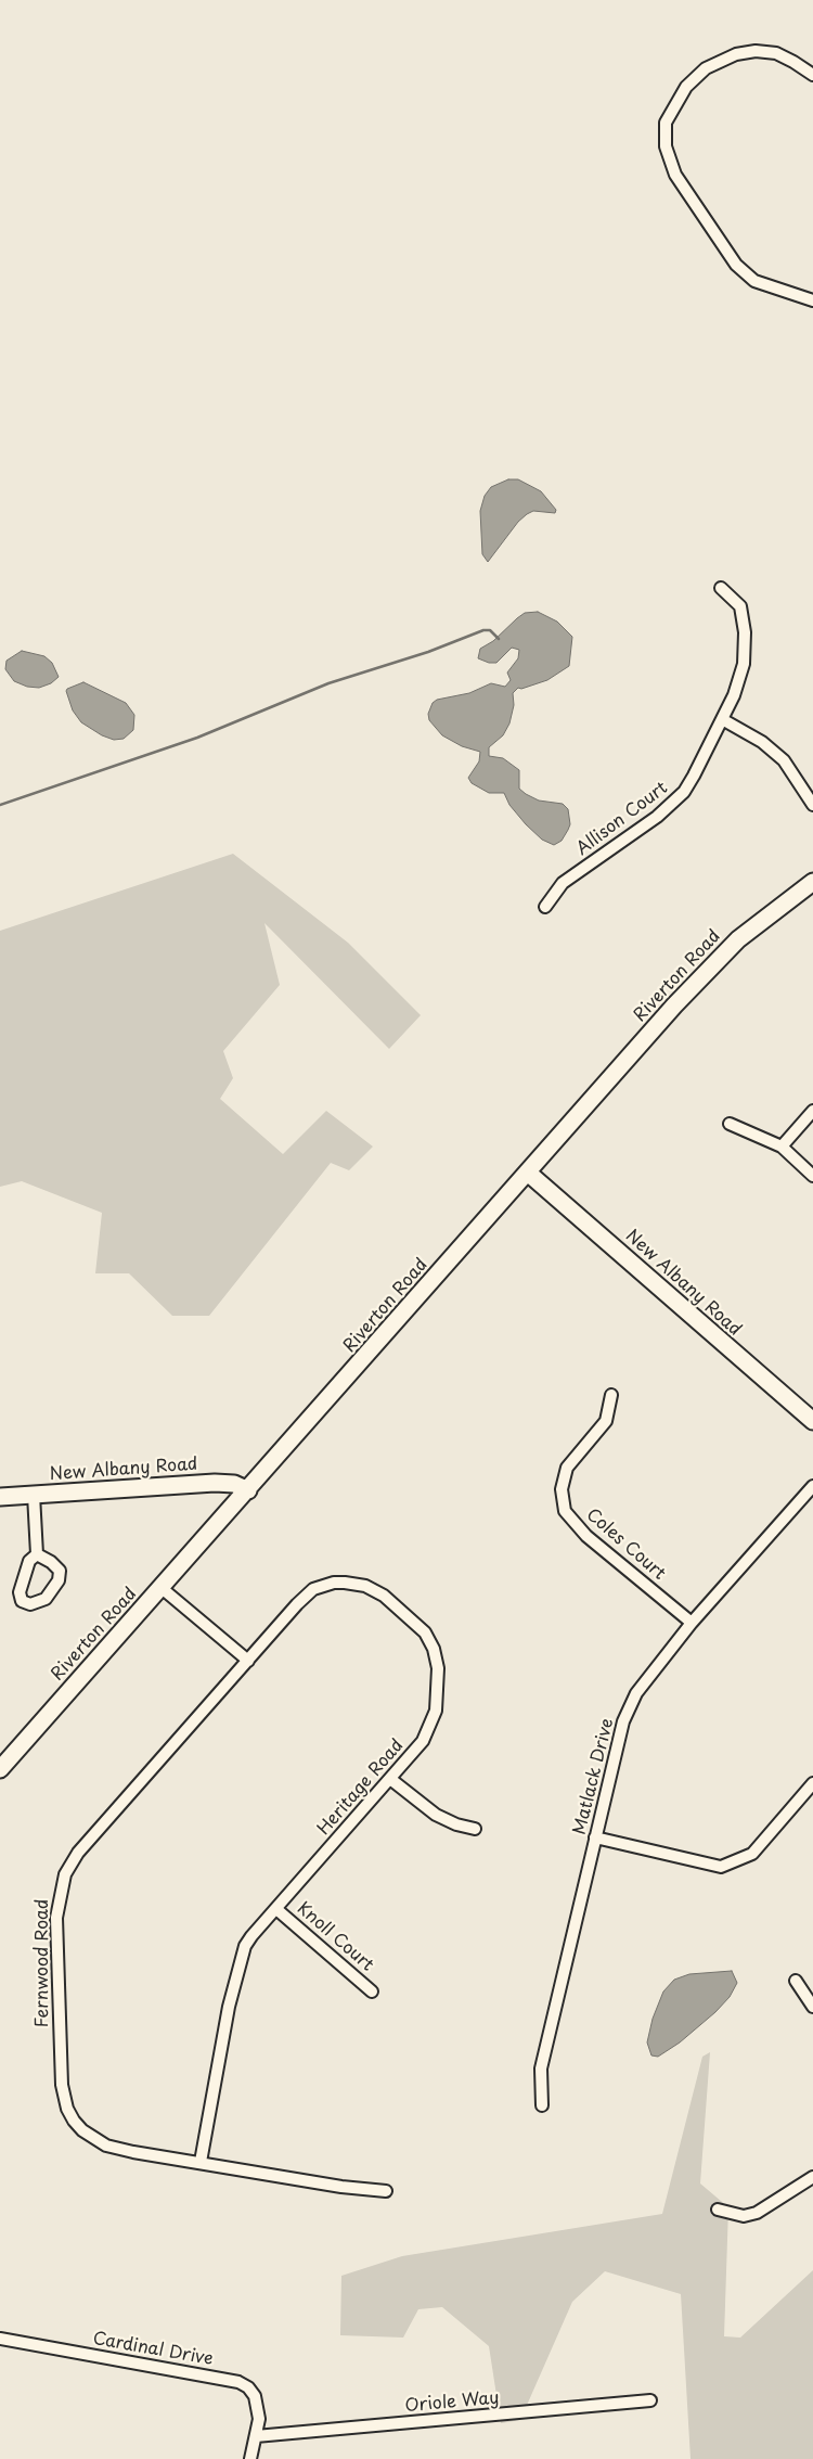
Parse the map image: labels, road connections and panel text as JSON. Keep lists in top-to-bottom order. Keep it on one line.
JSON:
{"streets":{"main road":["Riverton Road","New Albany Road"],"street":["Allison Court","Coles Court","Matlack Drive","Heritage Road","Knoll Court","Fernwood Road","Cardinal Drive","Oriole Way"]},"crossings":[["Riverton Road","New Albany Road"],["Coles Court","Matlack Drive"],["Heritage Road","Knoll Court"],["Heritage Road","Fernwood Road"],["Cardinal Drive","Oriole Way"]]}
